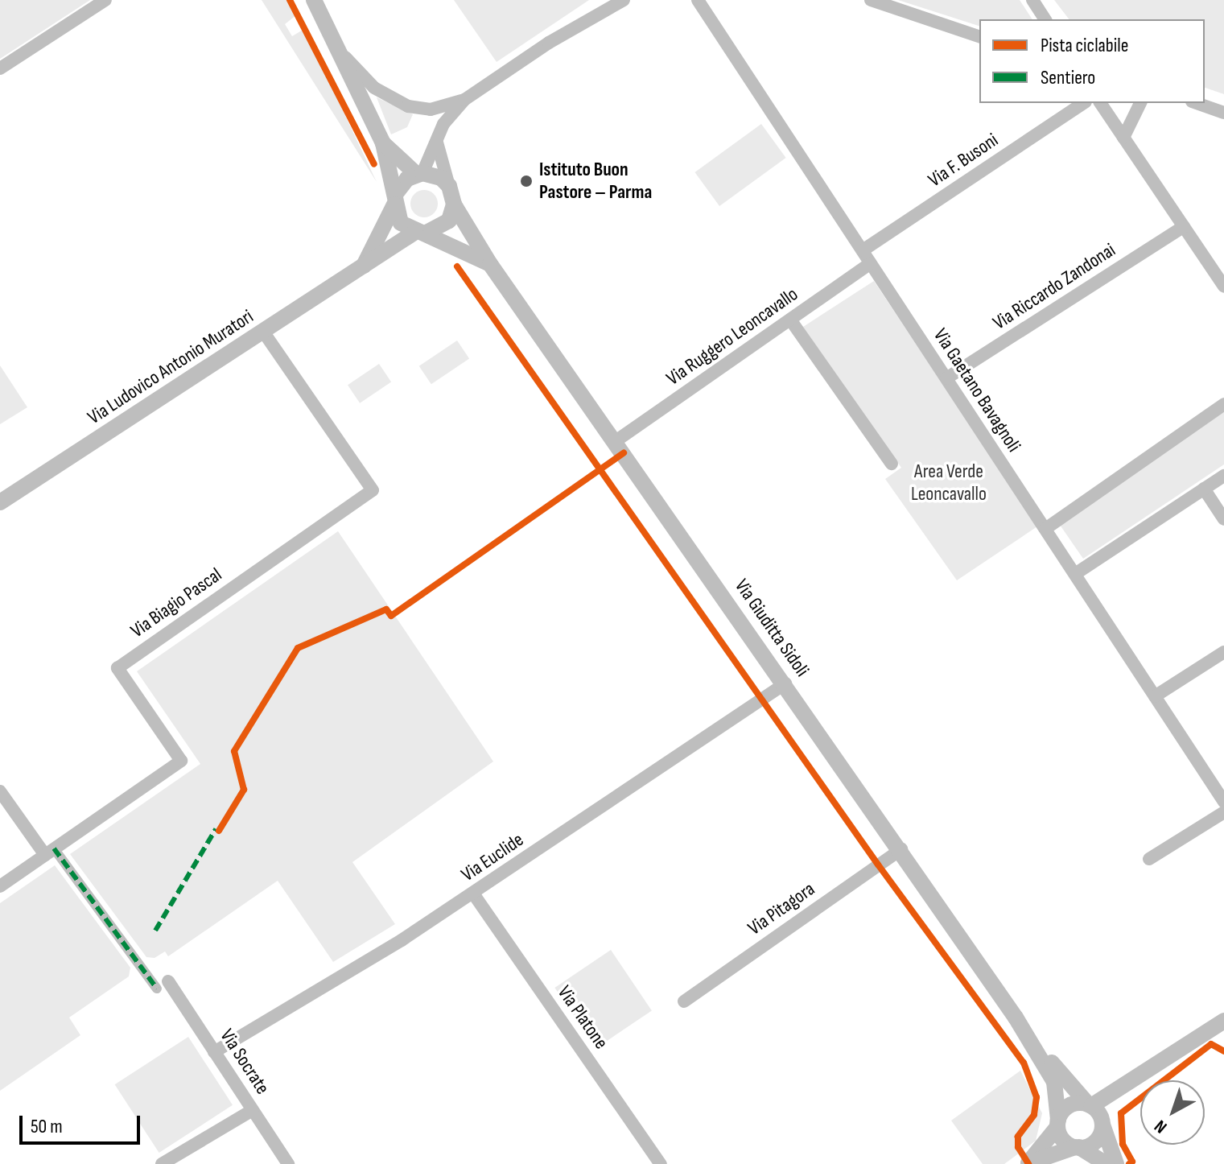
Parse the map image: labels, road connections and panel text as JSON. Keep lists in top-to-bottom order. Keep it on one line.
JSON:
{"streets":{"street":["Via F. Busoni","Via Riccardo Zandonai","Via Ruggero Leoncavallo","Via Ludovico Antonio Muratori","Via Gaetano Bavagnoli","Via Biagio Pascal","Via Giuditta Sidoli","Via Euclide","Via Pitagora","Via Platone","Via Socrate"]},"crossings":[["Via F. Busoni","Via Gaetano Bavagnoli"],["Via Riccardo Zandonai","Via Gaetano Bavagnoli"],["Via Ruggero Leoncavallo","Via Gaetano Bavagnoli"],["Via Ruggero Leoncavallo","Via Giuditta Sidoli"],["Via Ludovico Antonio Muratori","Via Biagio Pascal"],["Via Ludovico Antonio Muratori","Via Giuditta Sidoli"],["Via Giuditta Sidoli","Via Euclide"],["Via Giuditta Sidoli","Via Pitagora"],["Via Euclide","Via Platone"],["Via Euclide","Via Socrate"]],"parks":["Area Verde Leoncavallo"],"places":["Istituto Buon Pastore – Parma"],"legend":["Pista ciclabile","Sentiero"],"scale_bar":"50 m","north":"bottom left"}
